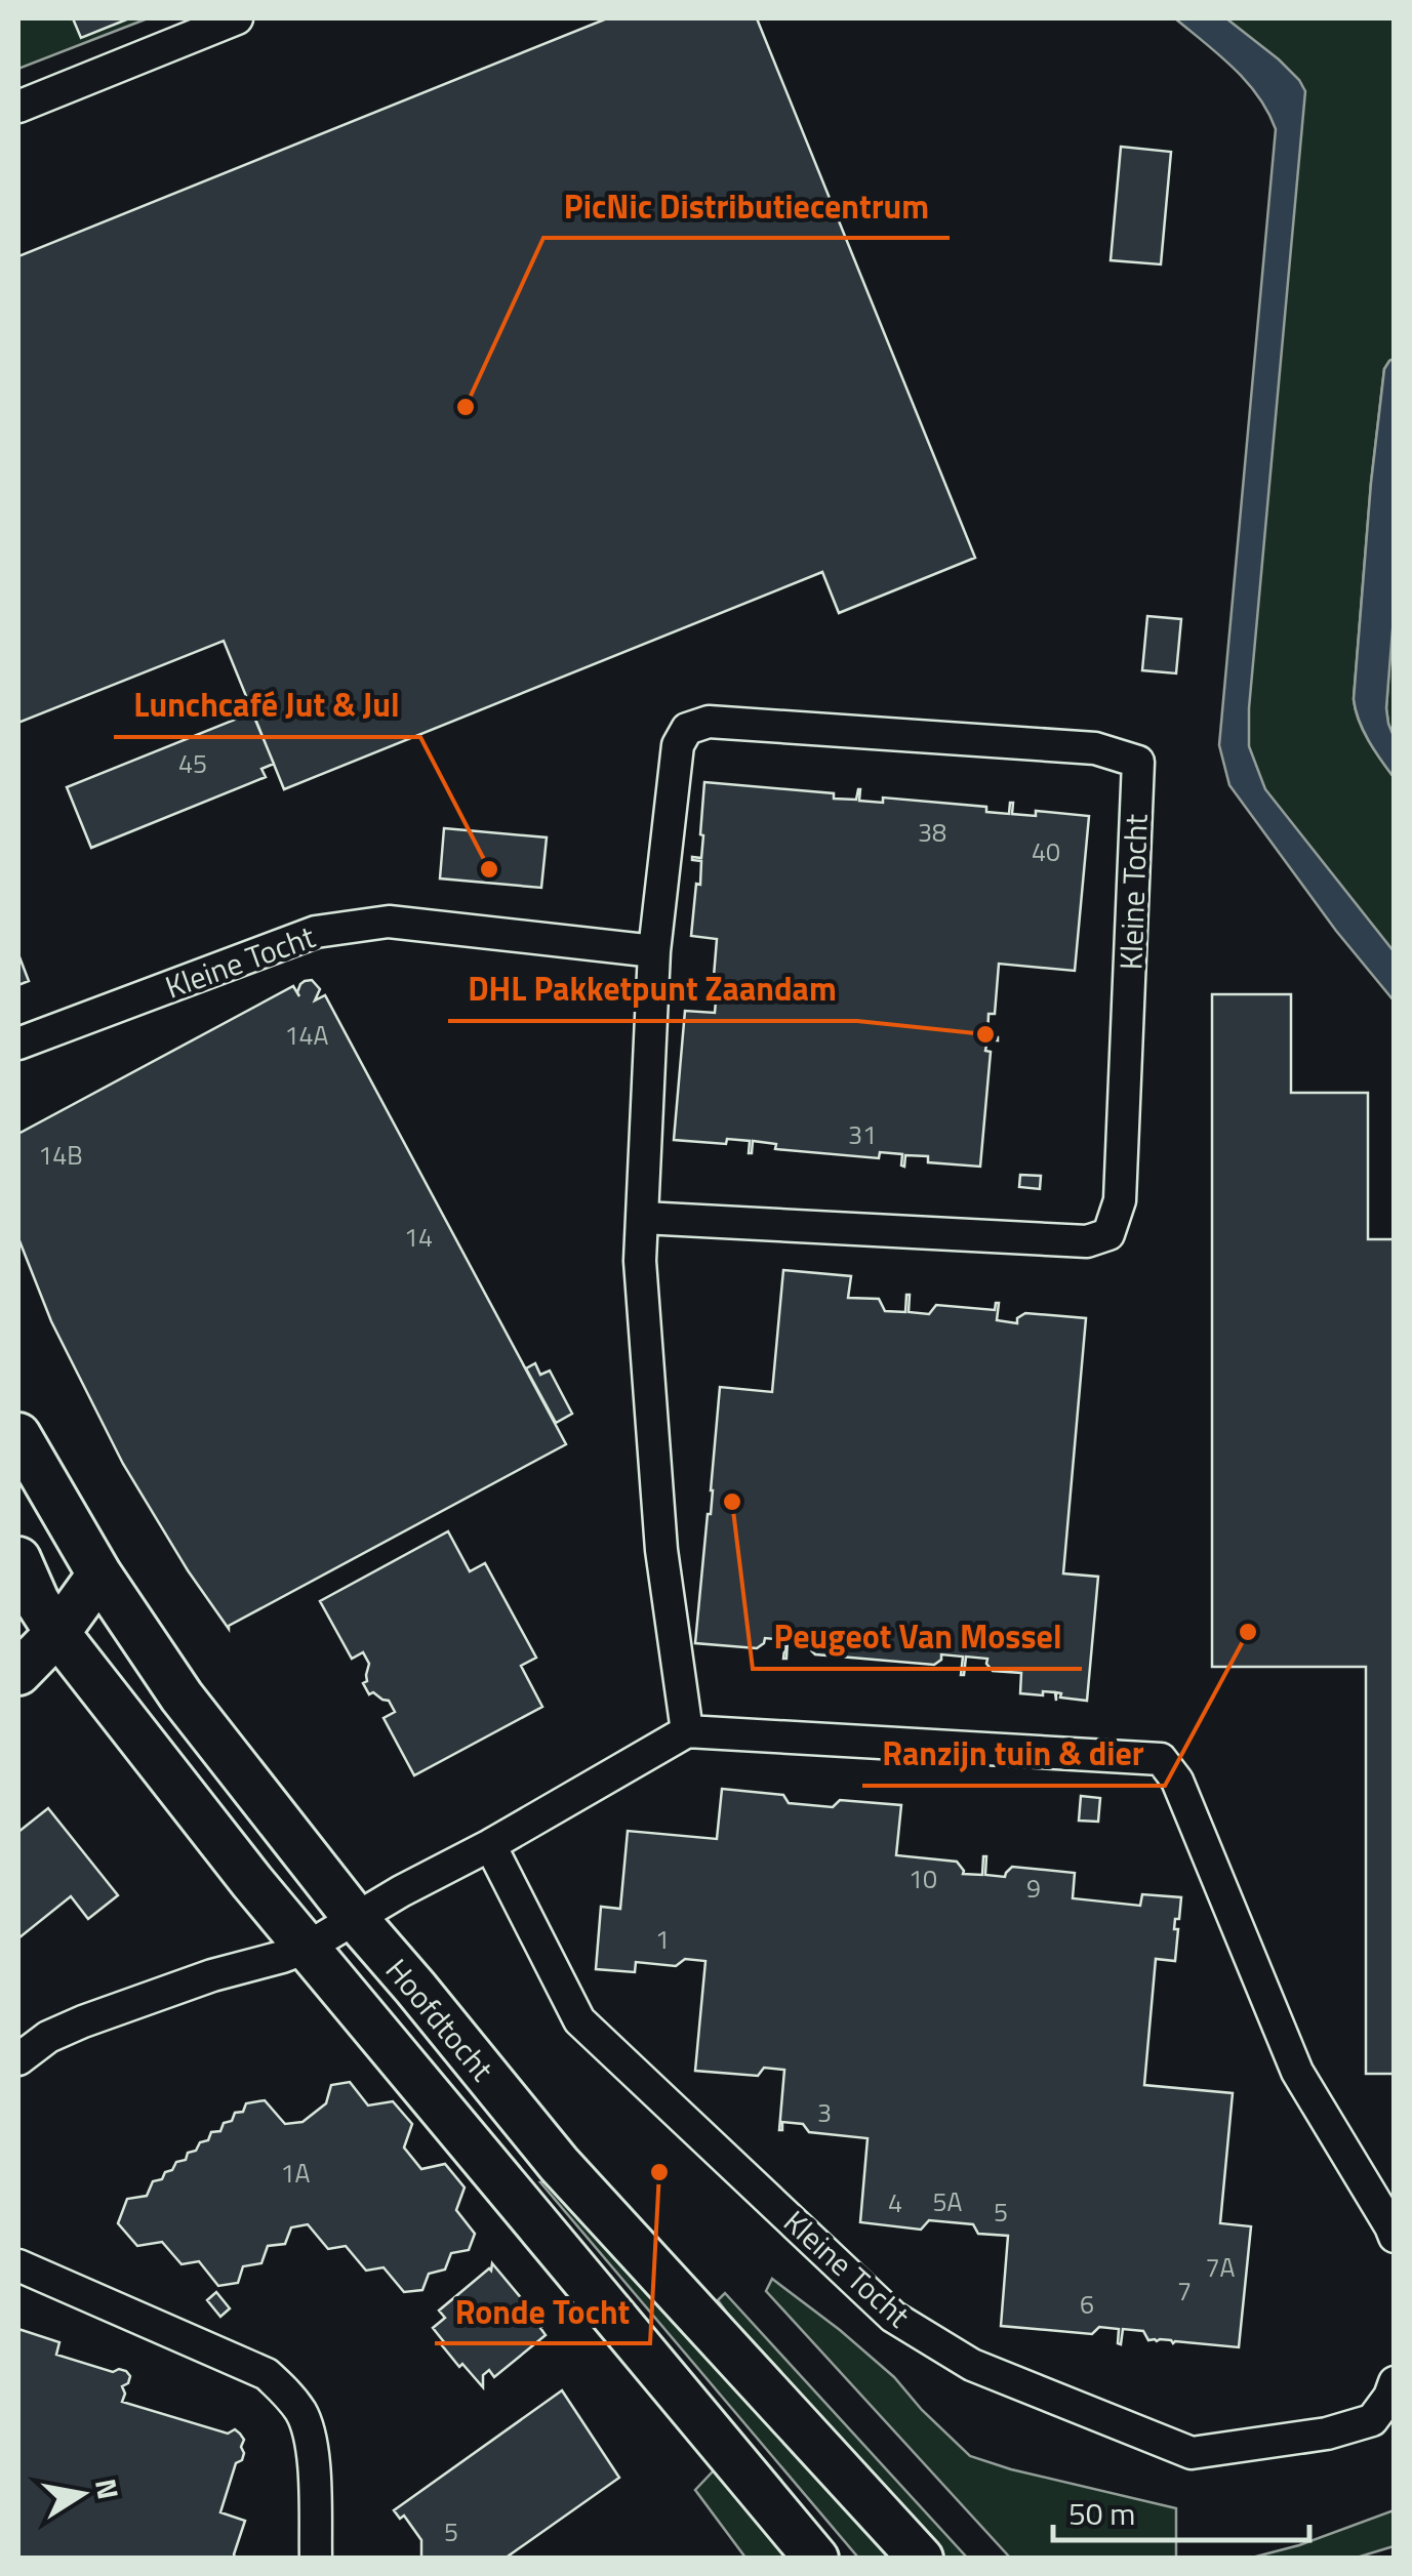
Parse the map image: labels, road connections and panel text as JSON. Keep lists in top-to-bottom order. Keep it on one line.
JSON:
{"streets":{"main road":["Hoofdtocht"],"street":["Kleine Tocht"]},"places":["PicNic Distributiecentrum","Lunchcafé Jut & Jul","DHL Pakketpunt Zaandam","Peugeot Van Mossel","Ranzijn tuin & dier","Ronde Tocht"],"house_numbers":["45","38","40","14A","31","14B","14","10","9","1","3","1A","5A","4","5","7A","7","6","5"],"scale_bar":"50 m","north":"right"}
